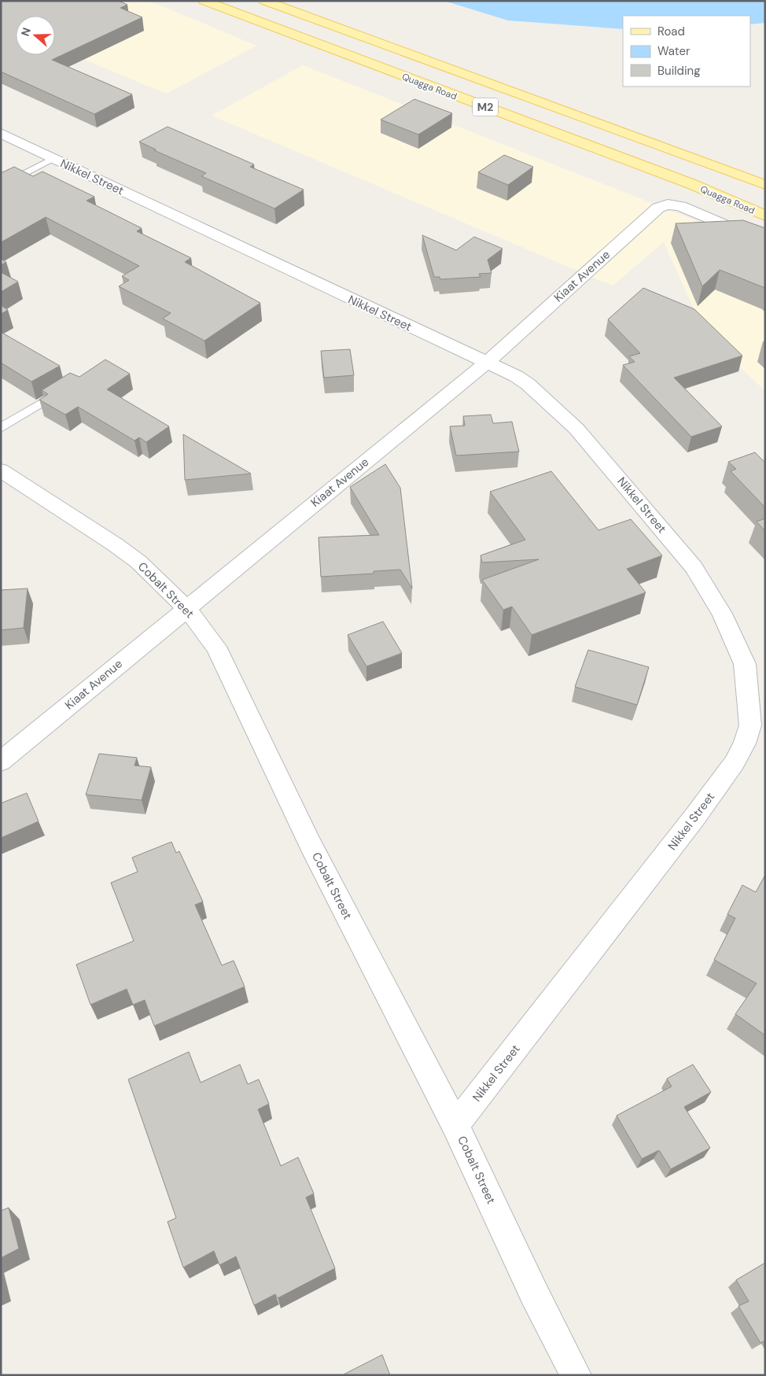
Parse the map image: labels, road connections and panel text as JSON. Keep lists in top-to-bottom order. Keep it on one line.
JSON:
{"streets":{"main road":["Quagga Road","M2"],"street":["Nikkel Street","Kiaat Avenue","Cobalt Street"]},"crossings":[["Nikkel Street","Kiaat Avenue"],["Nikkel Street","Cobalt Street"],["Kiaat Avenue","Cobalt Street"]],"legend":["Road","Water","Building"],"north":"left"}
